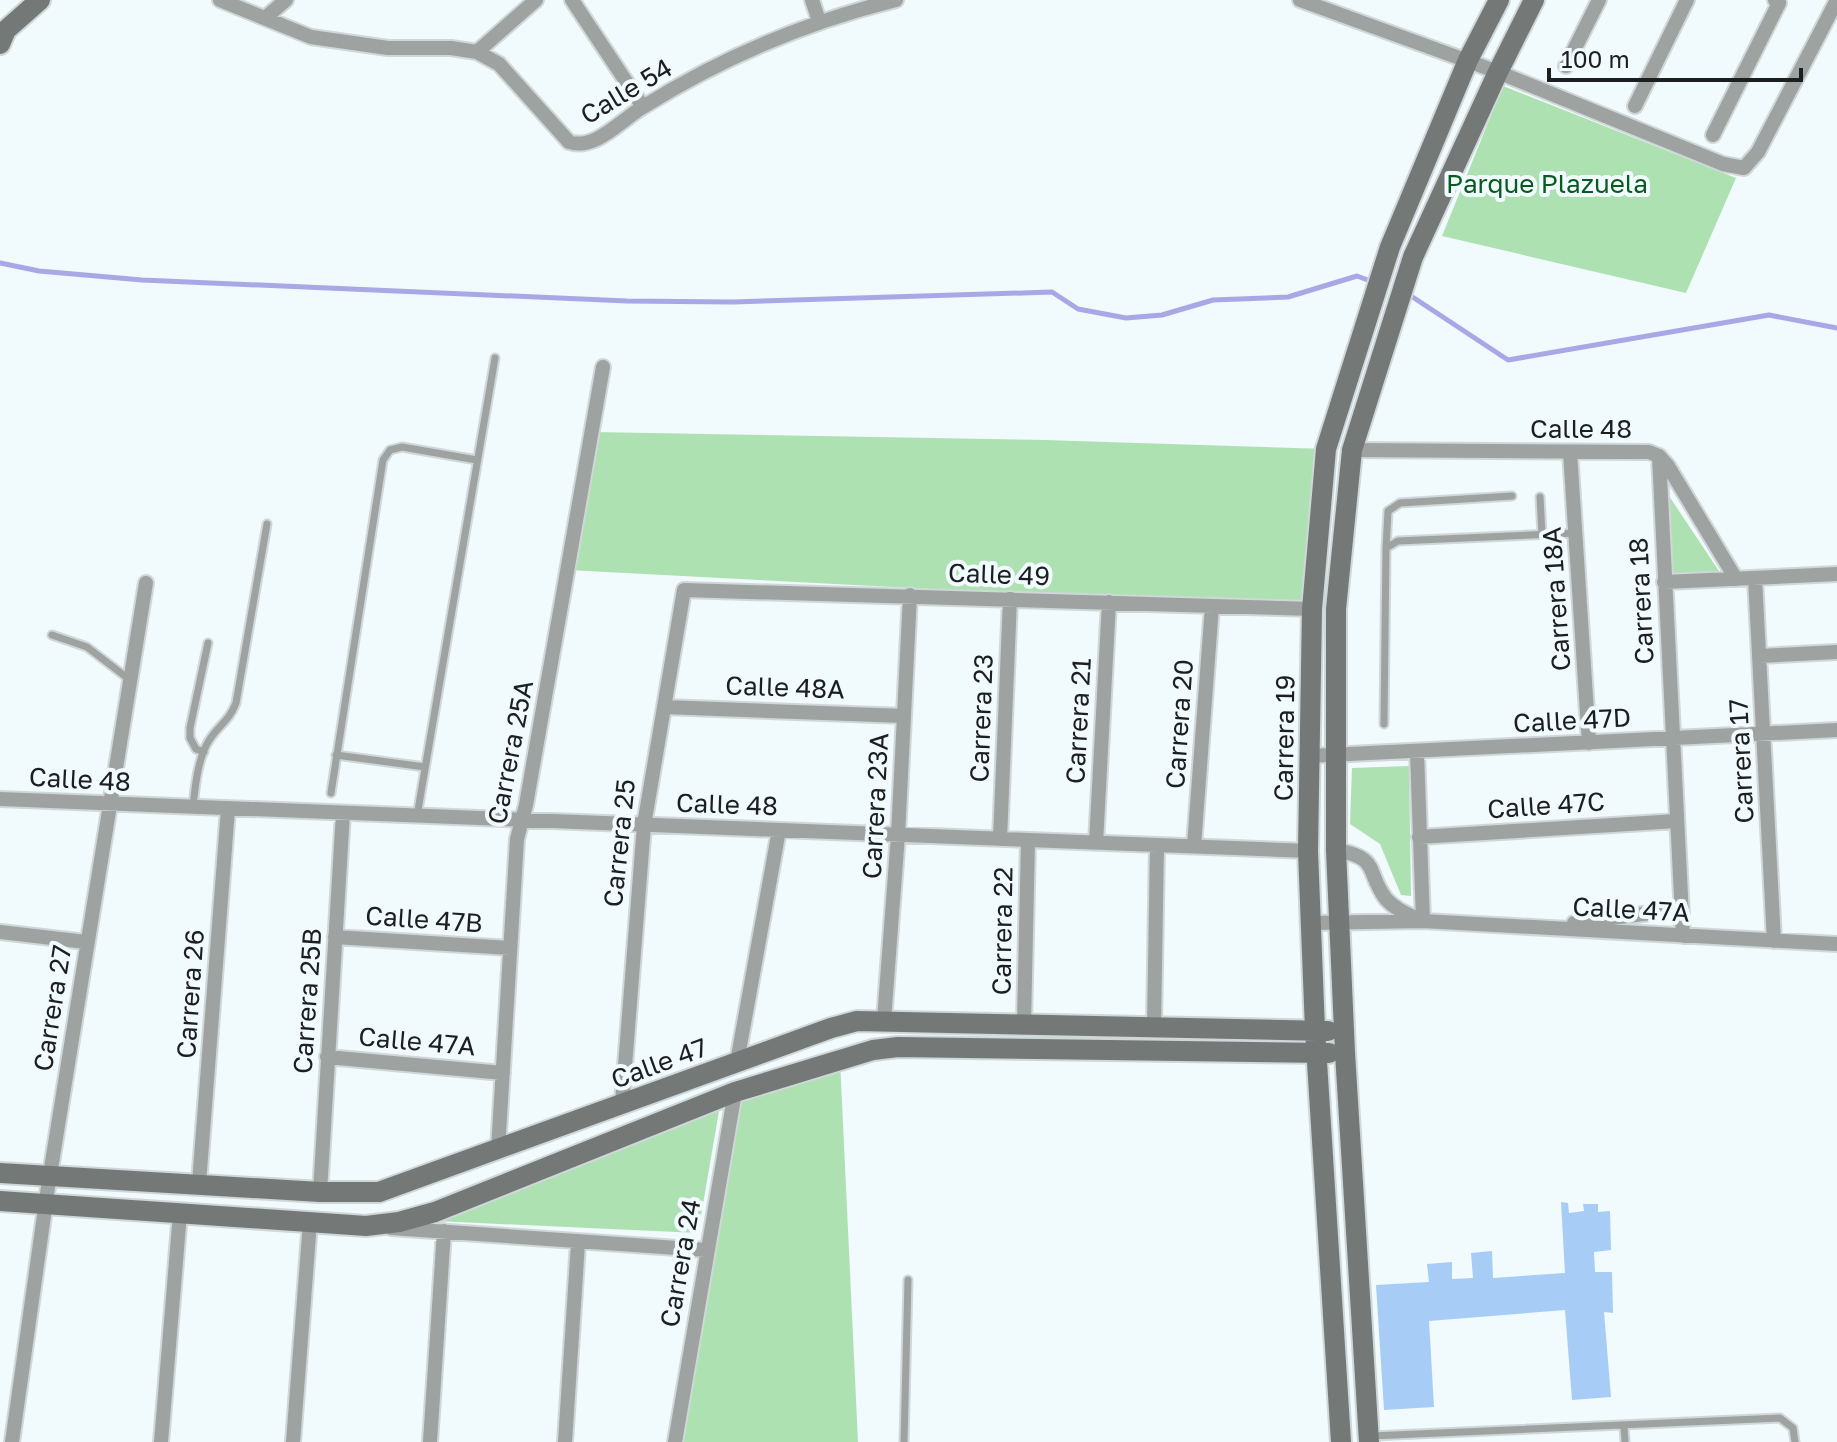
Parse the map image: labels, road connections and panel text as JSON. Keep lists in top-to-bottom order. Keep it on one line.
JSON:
{"streets":{"main road":["Carrera 19","Calle 47"],"street":["Calle 54","Calle 48","Calle 49","Carrera 18A","Carrera 18","Calle 48A","Carrera 23","Calle 47D","Carrera 21","Carrera 20","Carrera 25A","Carrera 17","Calle 47C","Carrera 23A","Carrera 25","Calle 47A","Calle 47B","Carrera 22","Carrera 26","Carrera 25B","Carrera 27","Carrera 24"]},"crossings":[["Calle 48","Carrera 18A"],["Calle 48","Carrera 18"],["Calle 48","Carrera 23"],["Calle 48","Carrera 21"],["Calle 48","Carrera 20"],["Calle 48","Carrera 19"],["Calle 48","Carrera 25A"],["Calle 48","Carrera 23A"],["Calle 48","Carrera 25"],["Calle 48","Carrera 22"],["Calle 48","Carrera 26"],["Calle 48","Carrera 25B"],["Calle 48","Carrera 27"],["Calle 49","Carrera 23"],["Calle 49","Carrera 21"],["Calle 49","Carrera 20"],["Calle 49","Carrera 19"],["Calle 49","Carrera 23A"],["Calle 49","Carrera 25"],["Carrera 18A","Calle 47D"],["Carrera 18","Calle 47D"],["Carrera 18","Calle 47C"],["Carrera 18","Calle 47A"],["Calle 48A","Carrera 23A"],["Calle 48A","Carrera 25"],["Calle 47D","Carrera 19"],["Calle 47D","Carrera 17"],["Carrera 19","Calle 47A"],["Carrera 19","Calle 47"],["Carrera 25A","Calle 47A"],["Carrera 25A","Calle 47B"],["Carrera 25A","Calle 47"],["Carrera 17","Calle 47A"],["Carrera 23A","Calle 47"],["Carrera 25","Calle 47"],["Calle 47A","Carrera 25B"],["Calle 47B","Carrera 25B"],["Carrera 22","Calle 47"],["Carrera 26","Calle 47"],["Carrera 25B","Calle 47"],["Carrera 27","Calle 47"],["Calle 47","Carrera 24"]],"parks":["Parque Plazuela"],"scale_bar":"100 m"}
